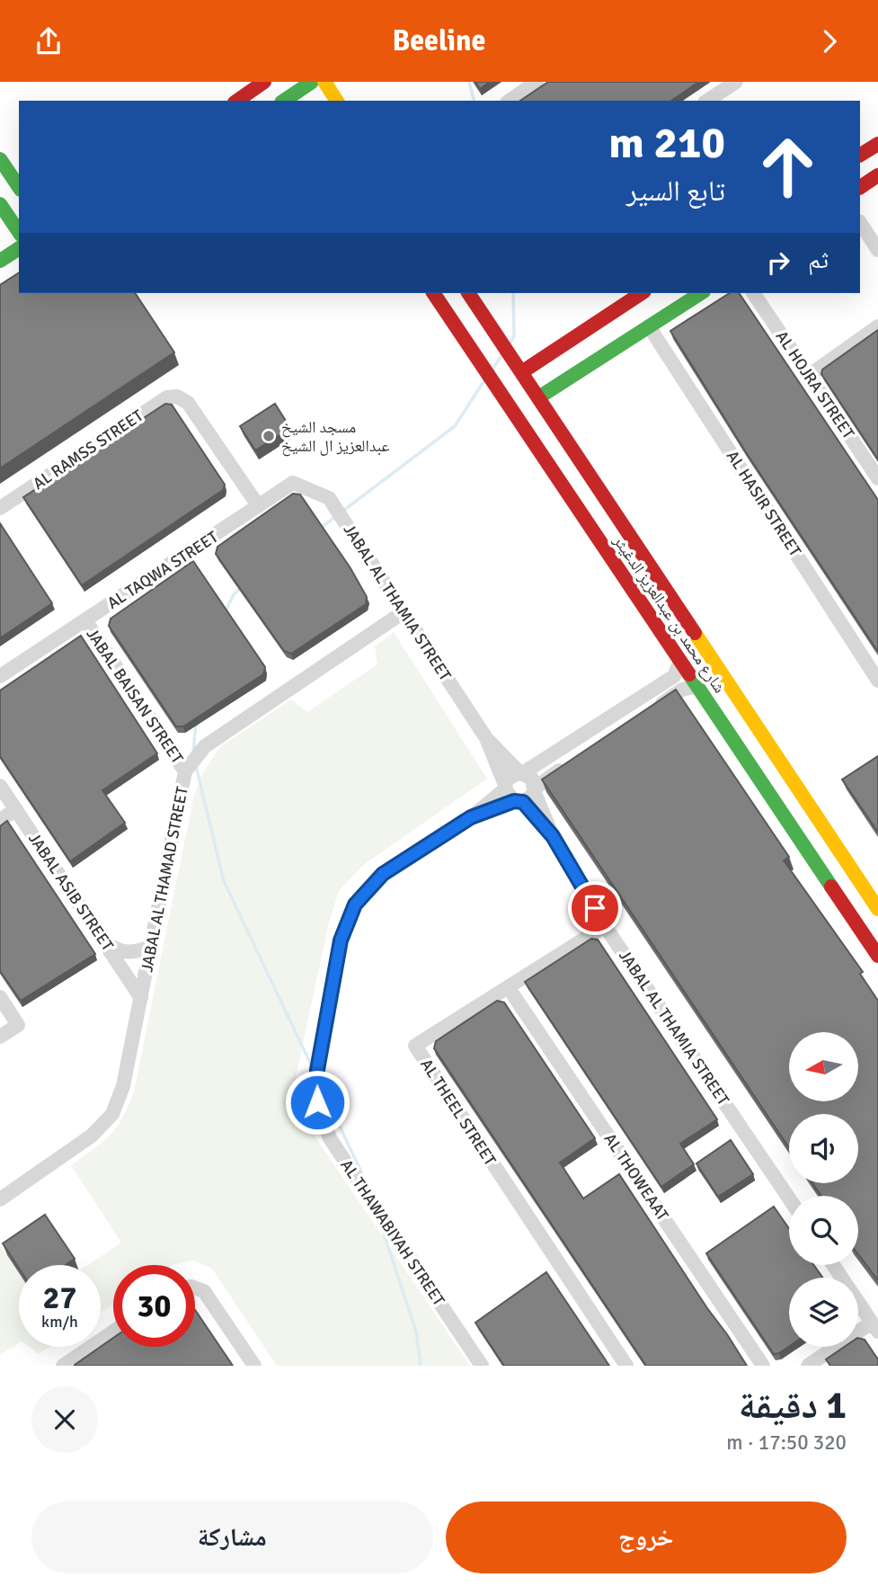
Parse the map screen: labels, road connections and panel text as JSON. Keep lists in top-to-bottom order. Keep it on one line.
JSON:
{"streets":{"street":["AL HOJRA STREET","AL RAMSS STREET","AL HASIR STREET","AL TAQWA STREET","JABAL AL THAMIA STREET","شارع محمد بن عبدالعزيز الدغيثر","JABAL BAISAN STREET","JABAL AL THAMAD STREET","JABAL ASIB STREET","AL THEEL STREET","AL THOWEAAT","AL THAWABIYAH STREET"]},"crossings":[["AL RAMSS STREET","AL TAQWA STREET"],["AL TAQWA STREET","JABAL AL THAMIA STREET"],["AL TAQWA STREET","JABAL BAISAN STREET"],["JABAL AL THAMIA STREET","JABAL AL THAMAD STREET"],["JABAL AL THAMIA STREET","AL THEEL STREET"],["JABAL AL THAMIA STREET","AL THAWABIYAH STREET"],["JABAL BAISAN STREET","JABAL AL THAMAD STREET"],["JABAL AL THAMAD STREET","JABAL ASIB STREET"],["AL THEEL STREET","AL THOWEAAT"]],"places":["مسجد الشيخ عبدالعزيز ال الشيخ"],"north":"left","page":{"header":"Beeline","turn":["210 m","تابع السير"],"then":"ثم","speed":"27 km/h","limit":"30","heading":["1 دقيقة","320 m · 17:50"],"buttons":["خروج","مشاركة"]}}
